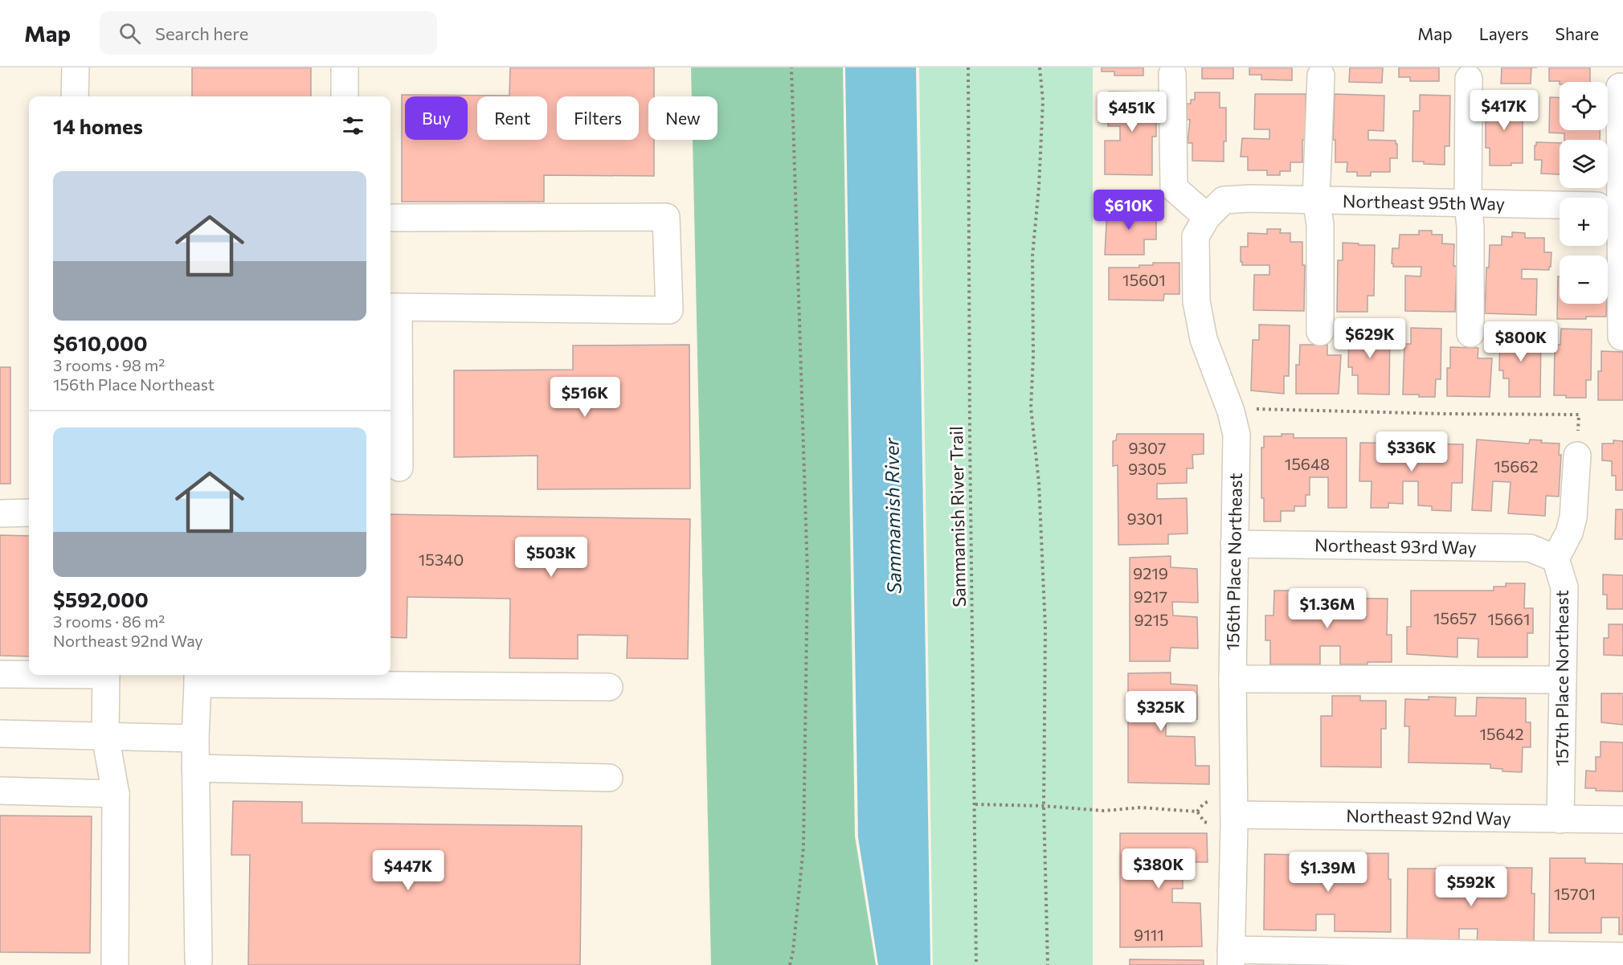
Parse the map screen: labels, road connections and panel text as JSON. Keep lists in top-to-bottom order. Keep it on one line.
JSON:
{"streets":{"street":["Northeast 95th Way","Northeast 93rd Way","156th Place Northeast","157th Place Northeast","Northeast 92nd Way"],"path":["Sammamish River Trail"]},"crossings":[["Northeast 95th Way","156th Place Northeast"],["Northeast 93rd Way","156th Place Northeast"],["Northeast 93rd Way","157th Place Northeast"],["156th Place Northeast","Northeast 92nd Way"],["157th Place Northeast","Northeast 92nd Way"]],"water":["Sammamish River"],"house_numbers":["15601","9307","15648","15662","9305","9301","15340","9219","9217","15657","15661","9215","15642","15701","9111"],"page":{"header":"Map","search":"Search here","nav":["Map","Layers","Share"],"map_buttons":["+","−"],"price":["$417K","$451K","$610K","$629K","$800K","$516K","$336K","$503K","$1.36M","$325K","$380K","$447K","$1.39M","$592K"],"chip":["Buy","Rent","Filters","New"],"heading":"14 homes","list":[{"name":"$610,000","note":"3 rooms · 98 m² · 156th Place Northeast"},{"name":"$592,000","note":"3 rooms · 86 m² · Northeast 92nd Way"}]}}
